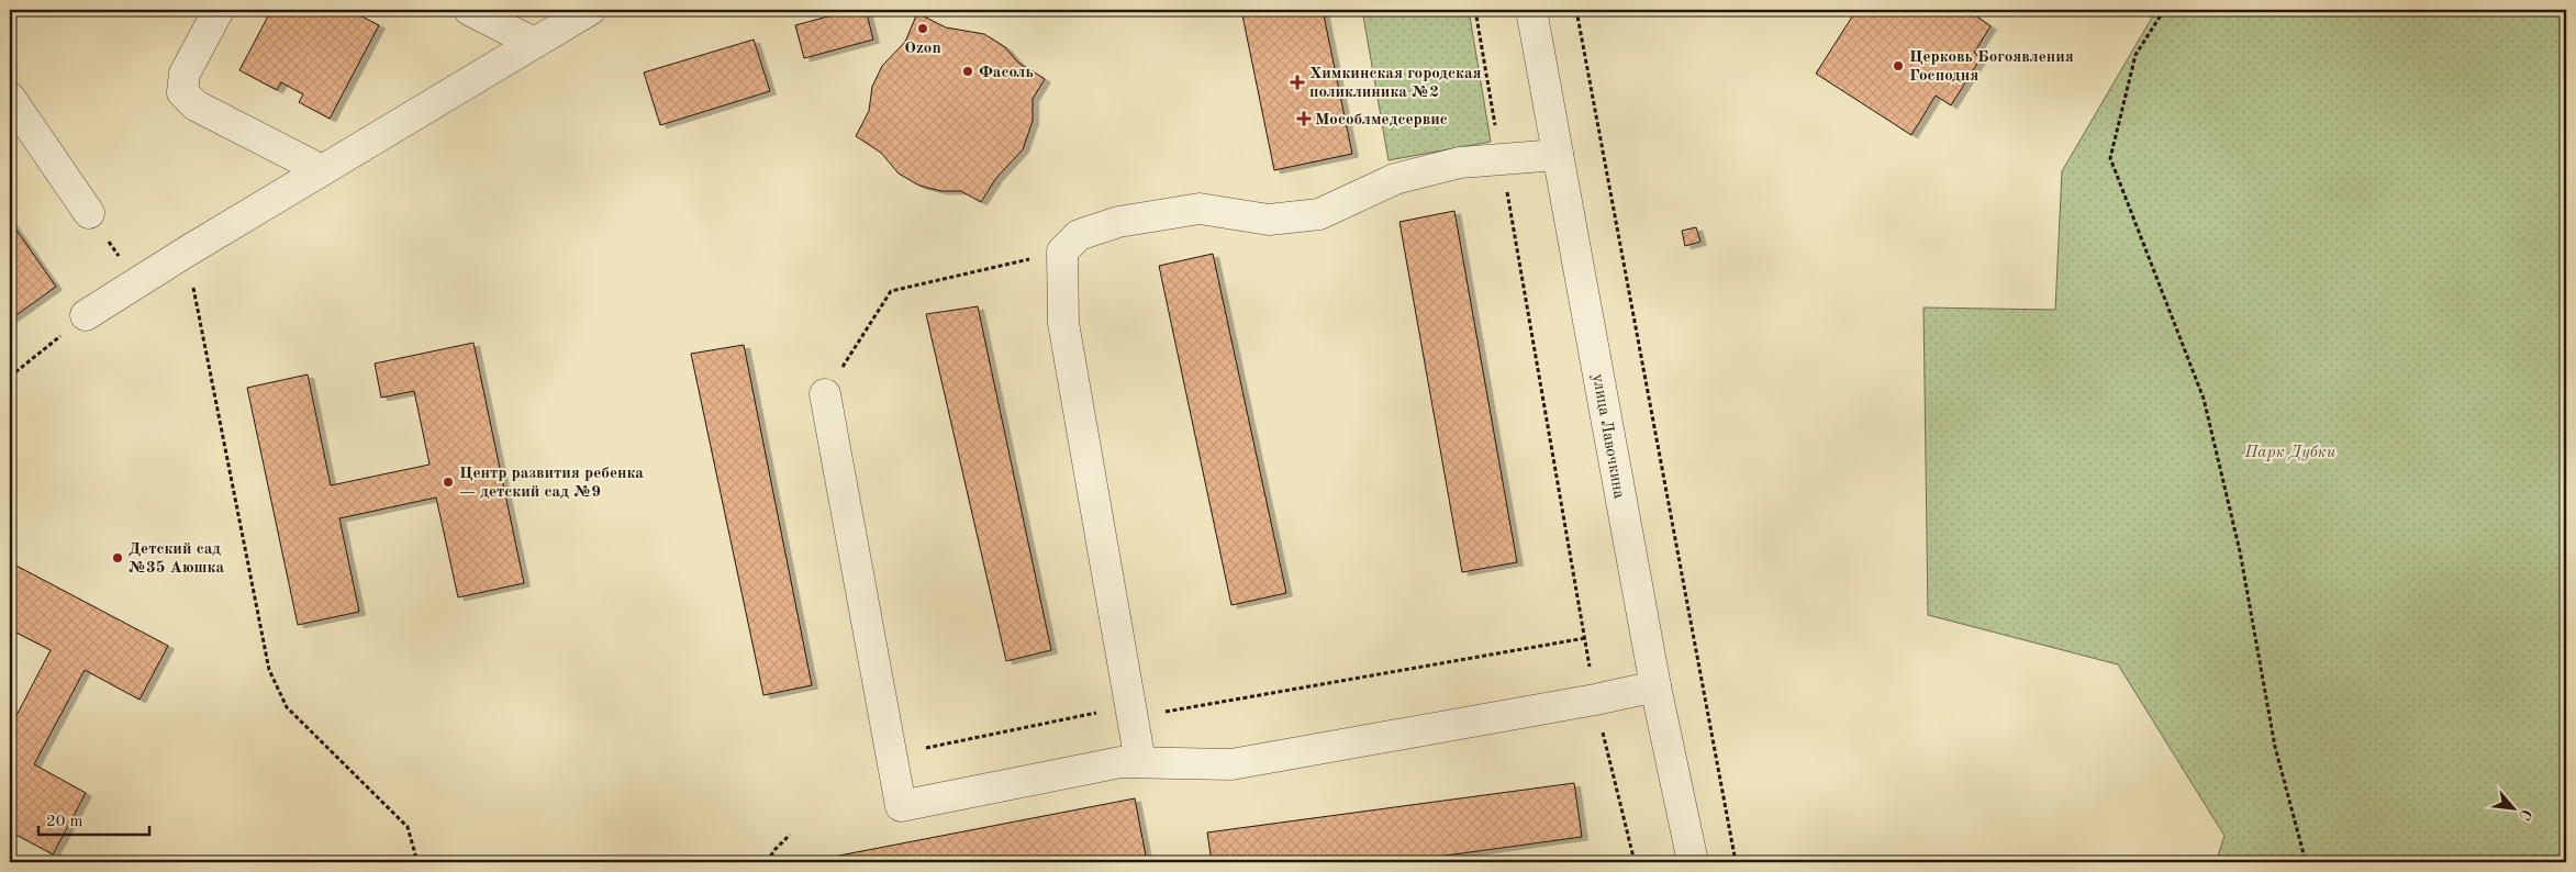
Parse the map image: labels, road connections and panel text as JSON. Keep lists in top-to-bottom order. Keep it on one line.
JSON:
{"streets":{"street":["улица Лавочкина"]},"parks":["Парк Дубки"],"places":{"other":["Ozon","Церковь Богоявления Господня","Фасоль","Центр развития ребенка — детский сад №9","Детский сад №35 Аюшка"],"health":["Химкинская городская поликлиника №2","Мособлмедсервис"]},"scale_bar":"20 m","north":"bottom right"}
